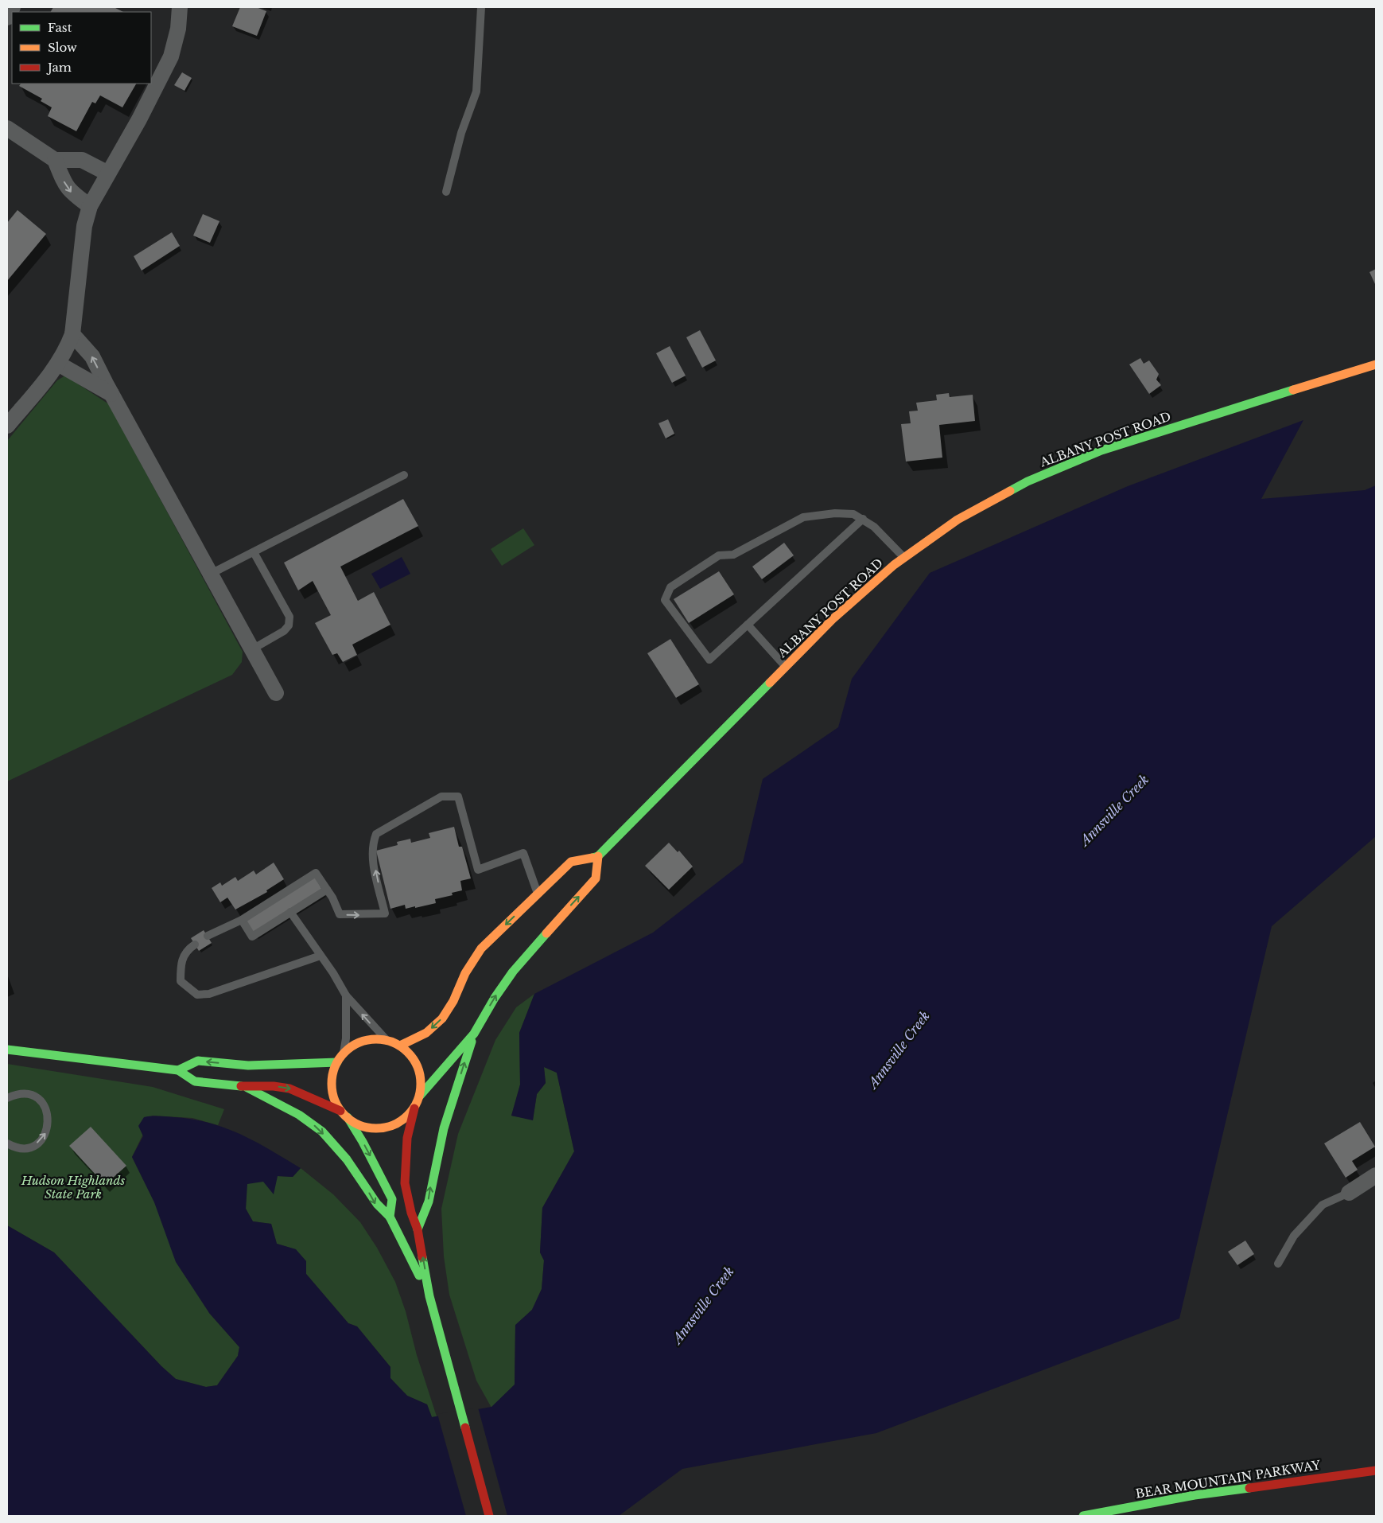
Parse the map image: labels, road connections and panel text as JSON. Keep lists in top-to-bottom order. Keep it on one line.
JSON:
{"streets":{"highway":["ALBANY POST ROAD","BEAR MOUNTAIN PARKWAY"]},"water":["Annsville Creek"],"parks":["Hudson Highlands State Park"],"legend":["Fast","Slow","Jam"]}
